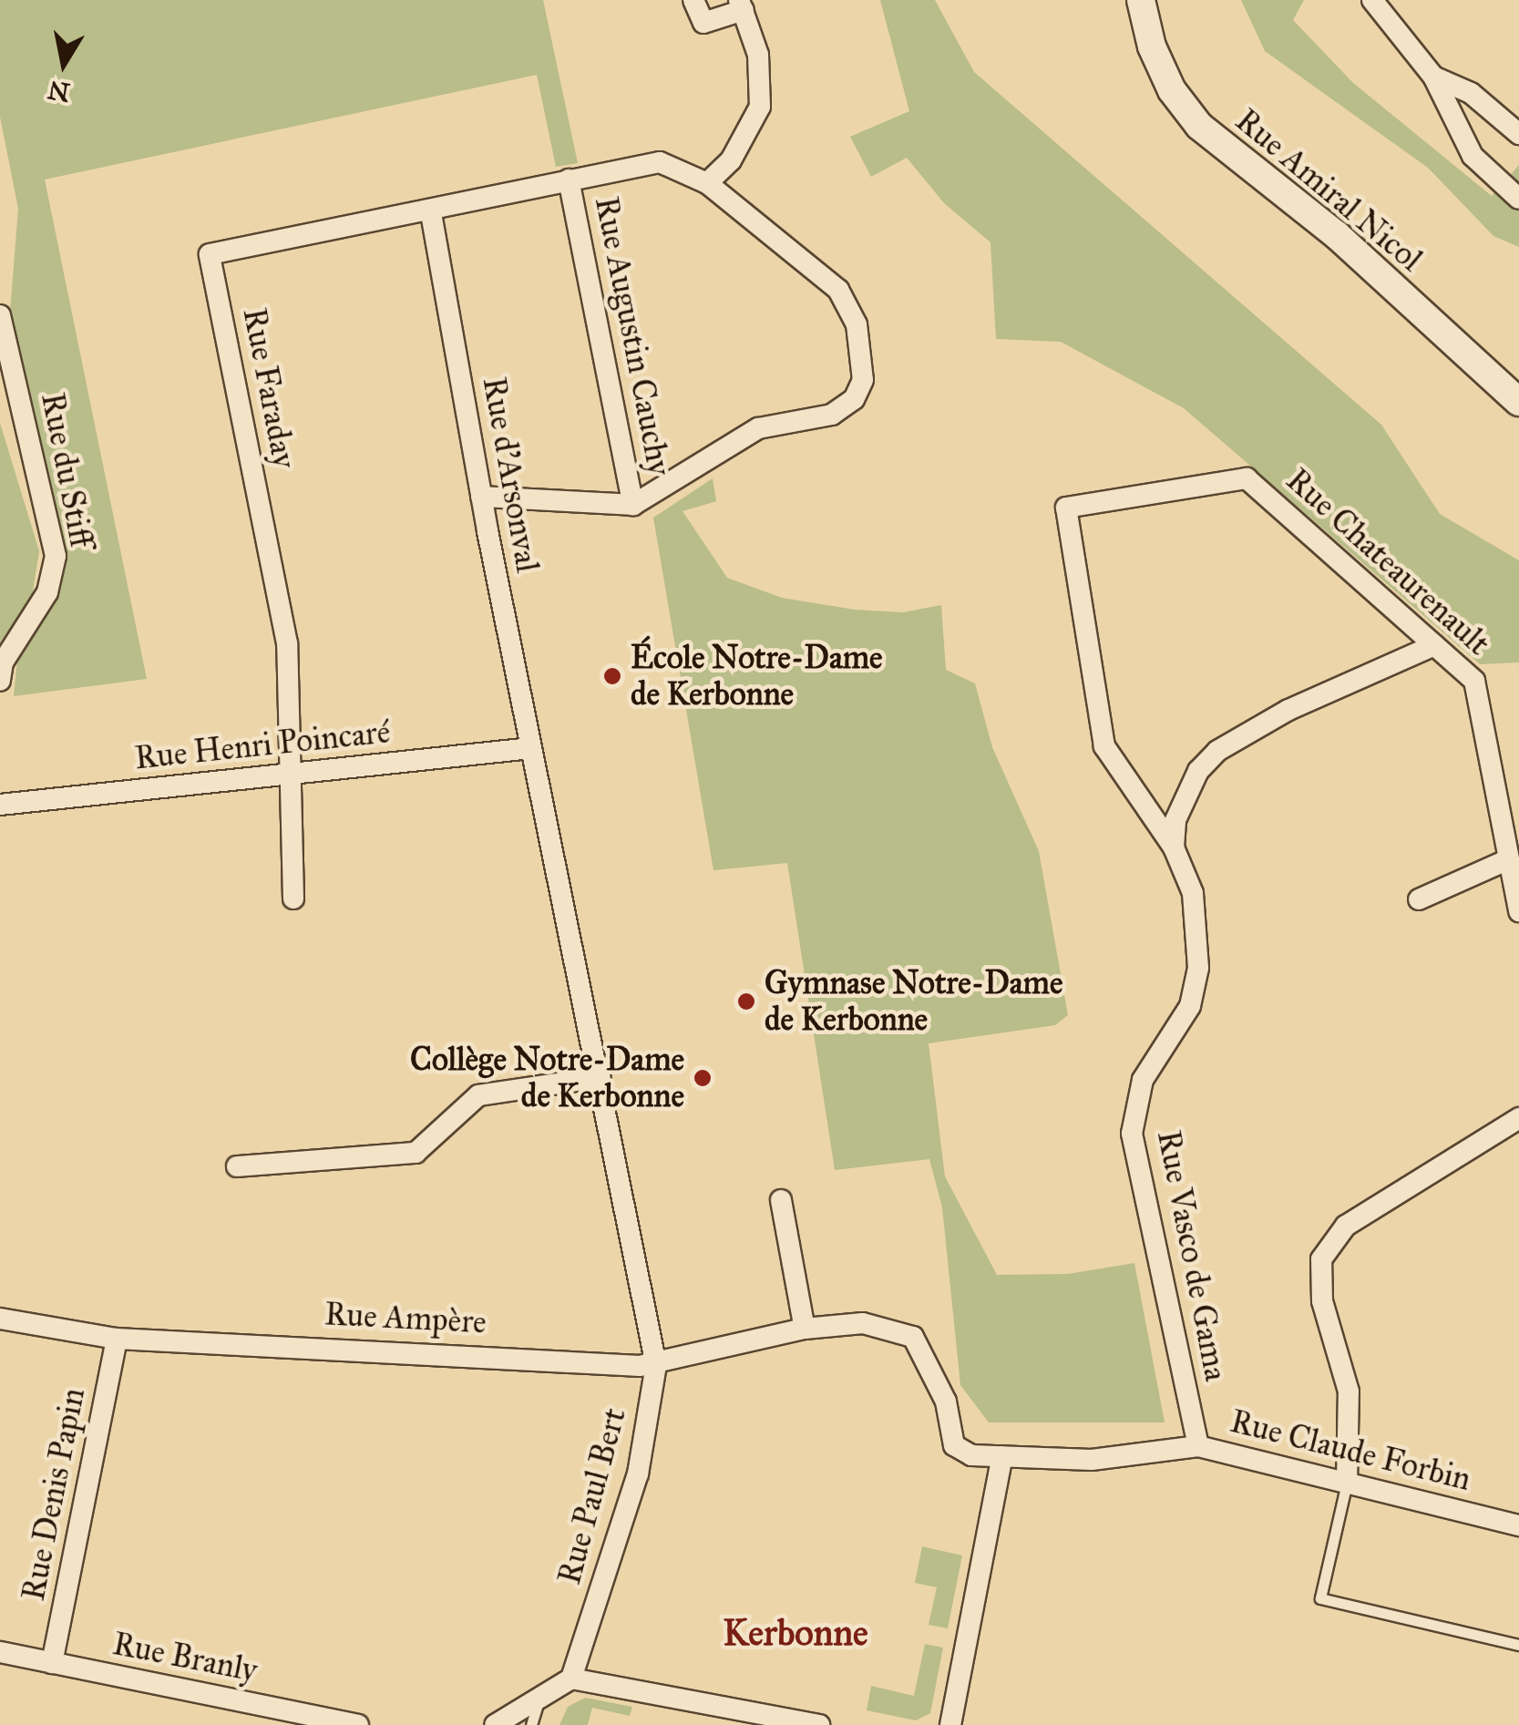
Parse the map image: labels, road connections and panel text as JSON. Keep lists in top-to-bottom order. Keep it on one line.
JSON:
{"streets":{"street":["Rue Amiral Nicol","Rue Augustin Cauchy","Rue Faraday","Rue du Stiff","Rue d'Arsonval","Rue Chateaurenault","Rue Henri Poincaré","Rue Vasco de Gama","Rue Ampère","Rue Claude Forbin","Rue Denis Papin","Rue Paul Bert","Rue Branly"]},"crossings":[["Rue Augustin Cauchy","Rue Faraday"],["Rue Faraday","Rue d'Arsonval"],["Rue Faraday","Rue Henri Poincaré"],["Rue d'Arsonval","Rue Henri Poincaré"],["Rue d'Arsonval","Rue Paul Bert"],["Rue Chateaurenault","Rue Vasco de Gama"],["Rue Henri Poincaré","Rue Paul Bert"],["Rue Vasco de Gama","Rue Claude Forbin"],["Rue Ampère","Rue Claude Forbin"],["Rue Ampère","Rue Denis Papin"],["Rue Ampère","Rue Paul Bert"],["Rue Denis Papin","Rue Branly"]],"districts":["Kerbonne"],"places":["École Notre-Dame de Kerbonne","Gymnase Notre-Dame de Kerbonne","Collège Notre-Dame de Kerbonne"],"north":"bottom"}
